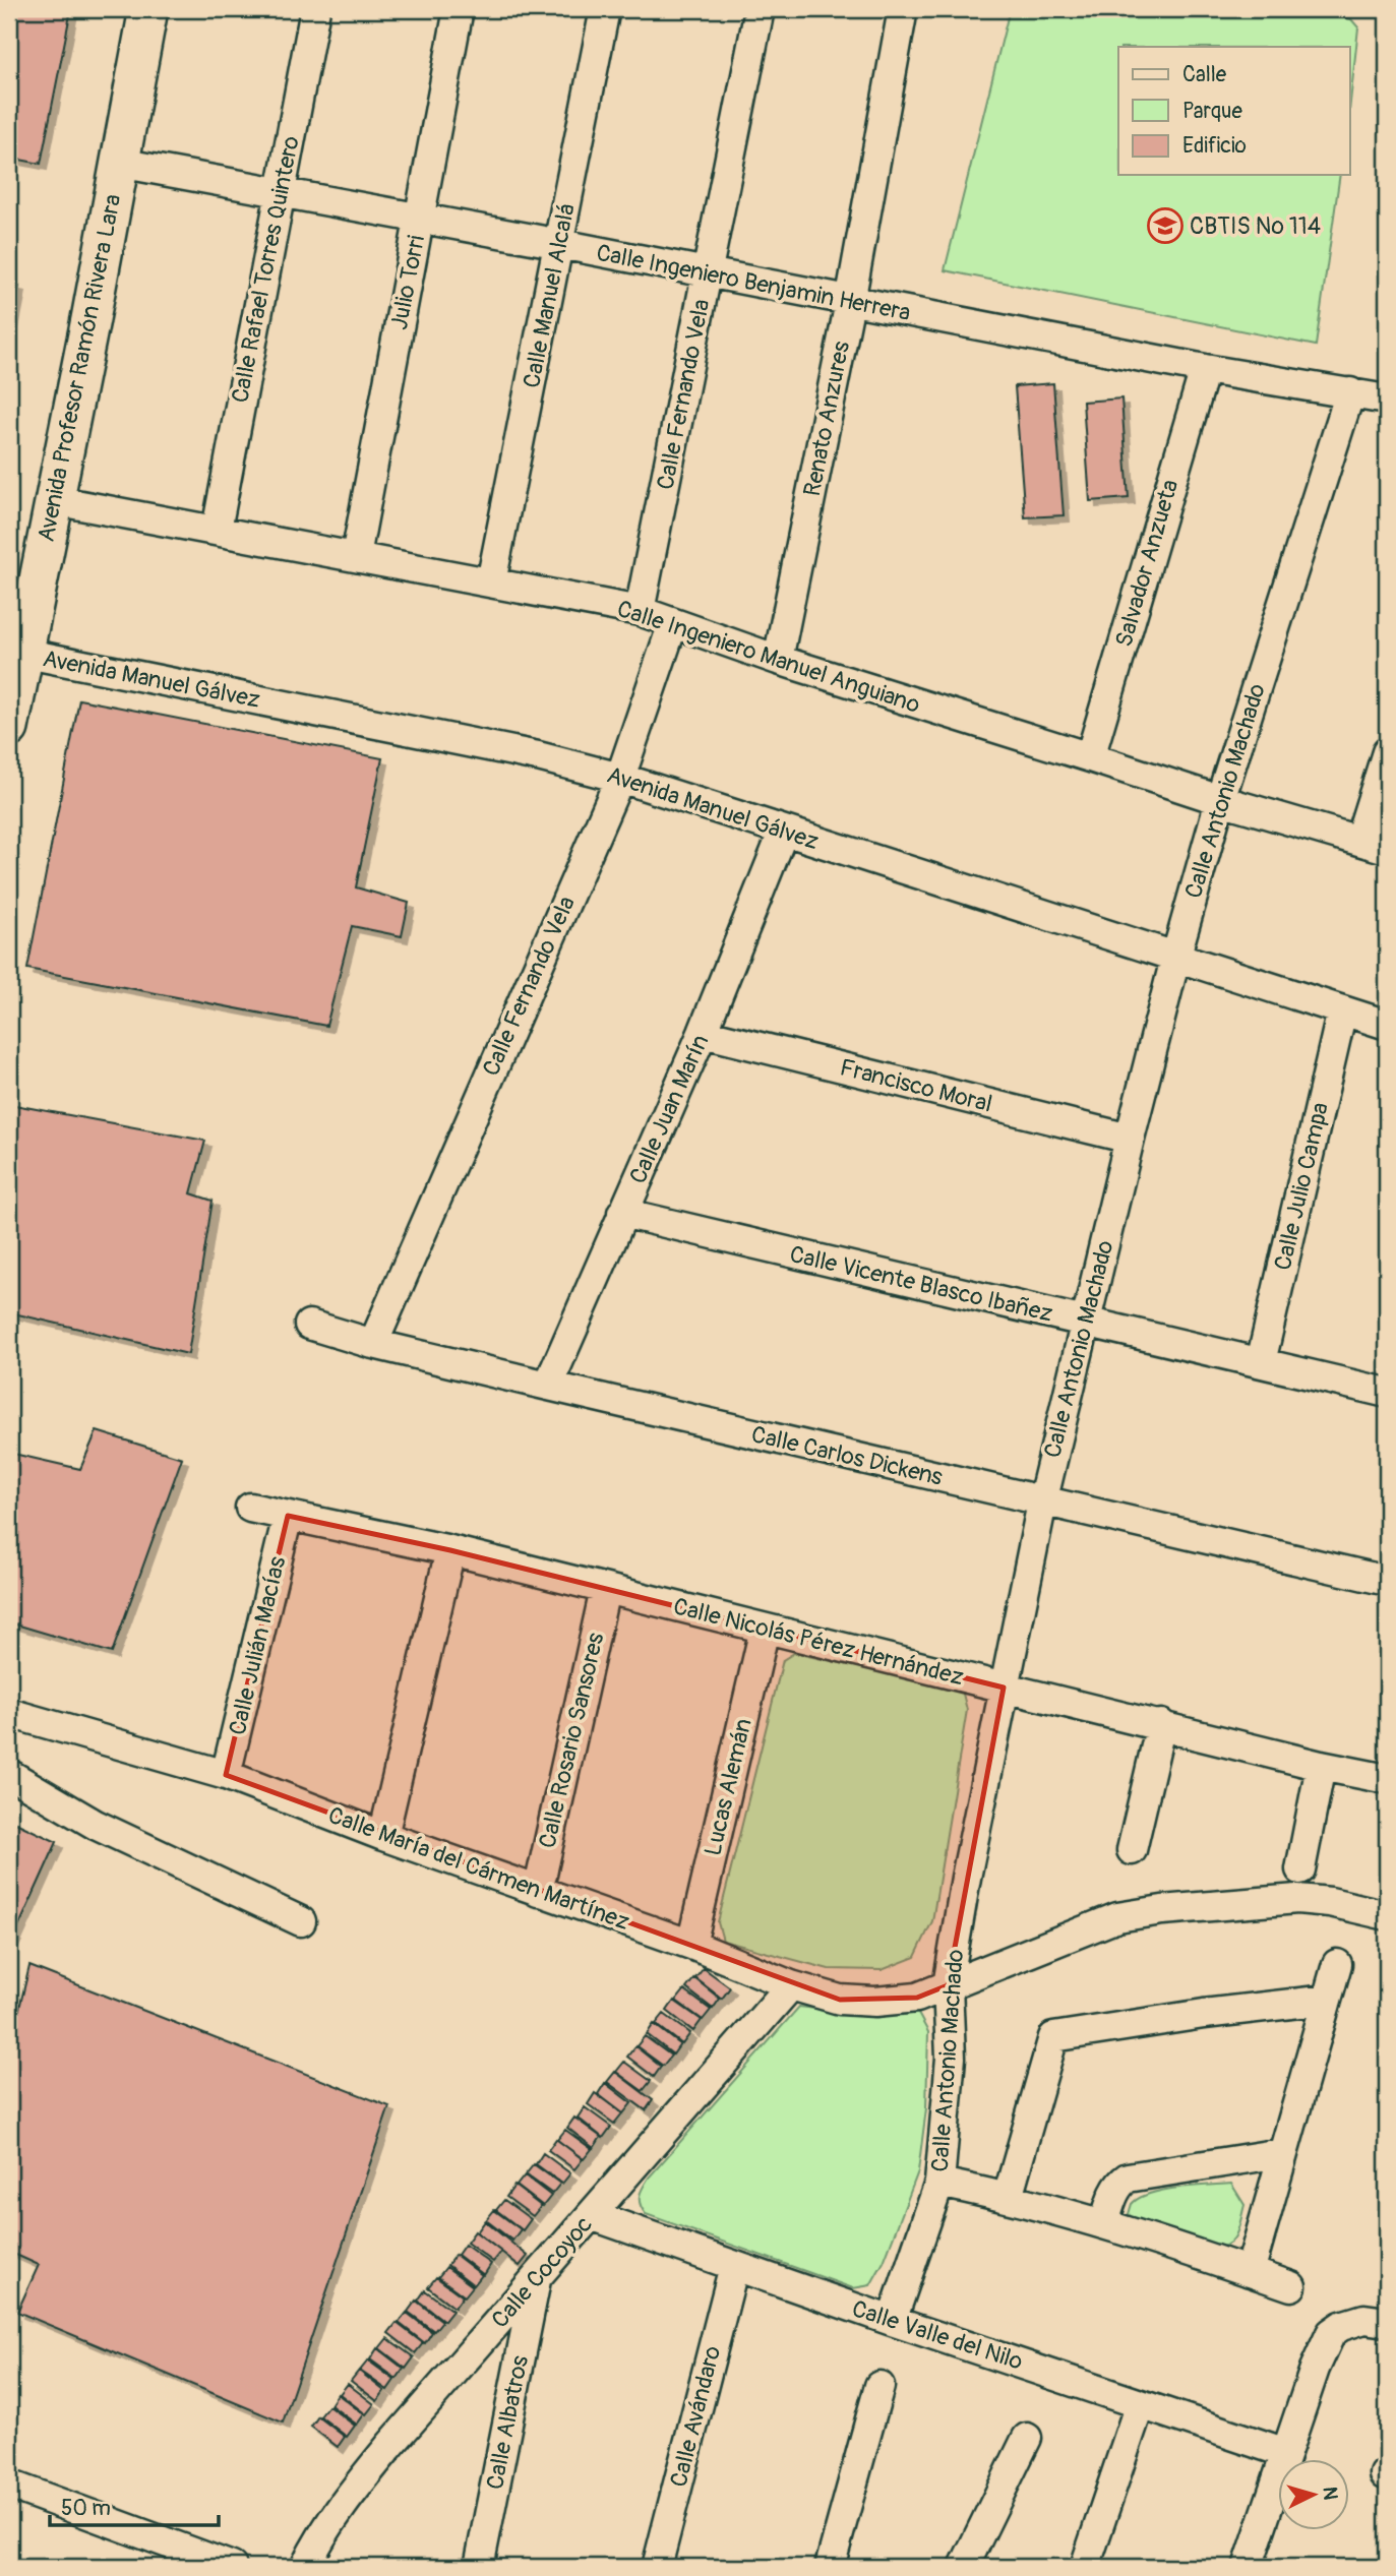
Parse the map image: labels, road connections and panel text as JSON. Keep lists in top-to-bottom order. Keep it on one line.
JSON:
{"streets":{"main road":["Avenida Profesor Ramón Rivera Lara"],"street":["Calle Rafael Torres Quintero","Julio Torri","Calle Ingeniero Benjamin Herrera","Calle Manuel Alcalá","Calle Fernando Vela","Renato Anzures","Salvador Anzueta","Calle Ingeniero Manuel Anguiano","Avenida Manuel Gálvez","Calle Antonio Machado","Francisco Moral","Calle Juan Marín","Calle Julio Campa","Calle Vicente Blasco Ibañez","Calle Carlos Dickens","Calle Nicolás Pérez Hernández","Calle Julián Macías","Calle Rosario Sansores","Lucas Alemán","Calle María del Cármen Martínez","Calle Cocoyoc","Calle Valle del Nilo","Calle Avándaro","Calle Albatros"]},"crossings":[["Calle Rafael Torres Quintero","Calle Ingeniero Benjamin Herrera"],["Calle Rafael Torres Quintero","Calle Ingeniero Manuel Anguiano"],["Julio Torri","Calle Ingeniero Benjamin Herrera"],["Julio Torri","Calle Ingeniero Manuel Anguiano"],["Calle Ingeniero Benjamin Herrera","Calle Manuel Alcalá"],["Calle Ingeniero Benjamin Herrera","Avenida Profesor Ramón Rivera Lara"],["Calle Ingeniero Benjamin Herrera","Calle Fernando Vela"],["Calle Ingeniero Benjamin Herrera","Renato Anzures"],["Calle Ingeniero Benjamin Herrera","Salvador Anzueta"],["Calle Ingeniero Benjamin Herrera","Calle Antonio Machado"],["Calle Manuel Alcalá","Calle Ingeniero Manuel Anguiano"],["Avenida Profesor Ramón Rivera Lara","Calle Ingeniero Manuel Anguiano"],["Avenida Profesor Ramón Rivera Lara","Avenida Manuel Gálvez"],["Calle Fernando Vela","Calle Ingeniero Manuel Anguiano"],["Calle Fernando Vela","Avenida Manuel Gálvez"],["Calle Fernando Vela","Calle Carlos Dickens"],["Renato Anzures","Calle Ingeniero Manuel Anguiano"],["Salvador Anzueta","Calle Ingeniero Manuel Anguiano"],["Calle Ingeniero Manuel Anguiano","Calle Antonio Machado"],["Avenida Manuel Gálvez","Calle Antonio Machado"],["Avenida Manuel Gálvez","Calle Juan Marín"],["Avenida Manuel Gálvez","Calle Julio Campa"],["Calle Antonio Machado","Francisco Moral"],["Calle Antonio Machado","Calle Vicente Blasco Ibañez"],["Calle Antonio Machado","Calle Carlos Dickens"],["Calle Antonio Machado","Calle Nicolás Pérez Hernández"],["Calle Antonio Machado","Calle María del Cármen Martínez"],["Calle Antonio Machado","Calle Valle del Nilo"],["Francisco Moral","Calle Juan Marín"],["Calle Juan Marín","Calle Vicente Blasco Ibañez"],["Calle Juan Marín","Calle Carlos Dickens"],["Calle Julio Campa","Calle Vicente Blasco Ibañez"],["Calle Nicolás Pérez Hernández","Calle Julián Macías"],["Calle Nicolás Pérez Hernández","Calle Rosario Sansores"],["Calle Nicolás Pérez Hernández","Lucas Alemán"],["Calle Julián Macías","Calle María del Cármen Martínez"],["Calle Rosario Sansores","Calle María del Cármen Martínez"],["Lucas Alemán","Calle María del Cármen Martínez"],["Calle María del Cármen Martínez","Calle Cocoyoc"],["Calle Cocoyoc","Calle Valle del Nilo"],["Calle Cocoyoc","Calle Albatros"],["Calle Valle del Nilo","Calle Avándaro"]],"places":{"school or university":["CBTIS No 114"]},"legend":["Calle","Parque","Edificio"],"scale_bar":"50 m","north":"right"}
